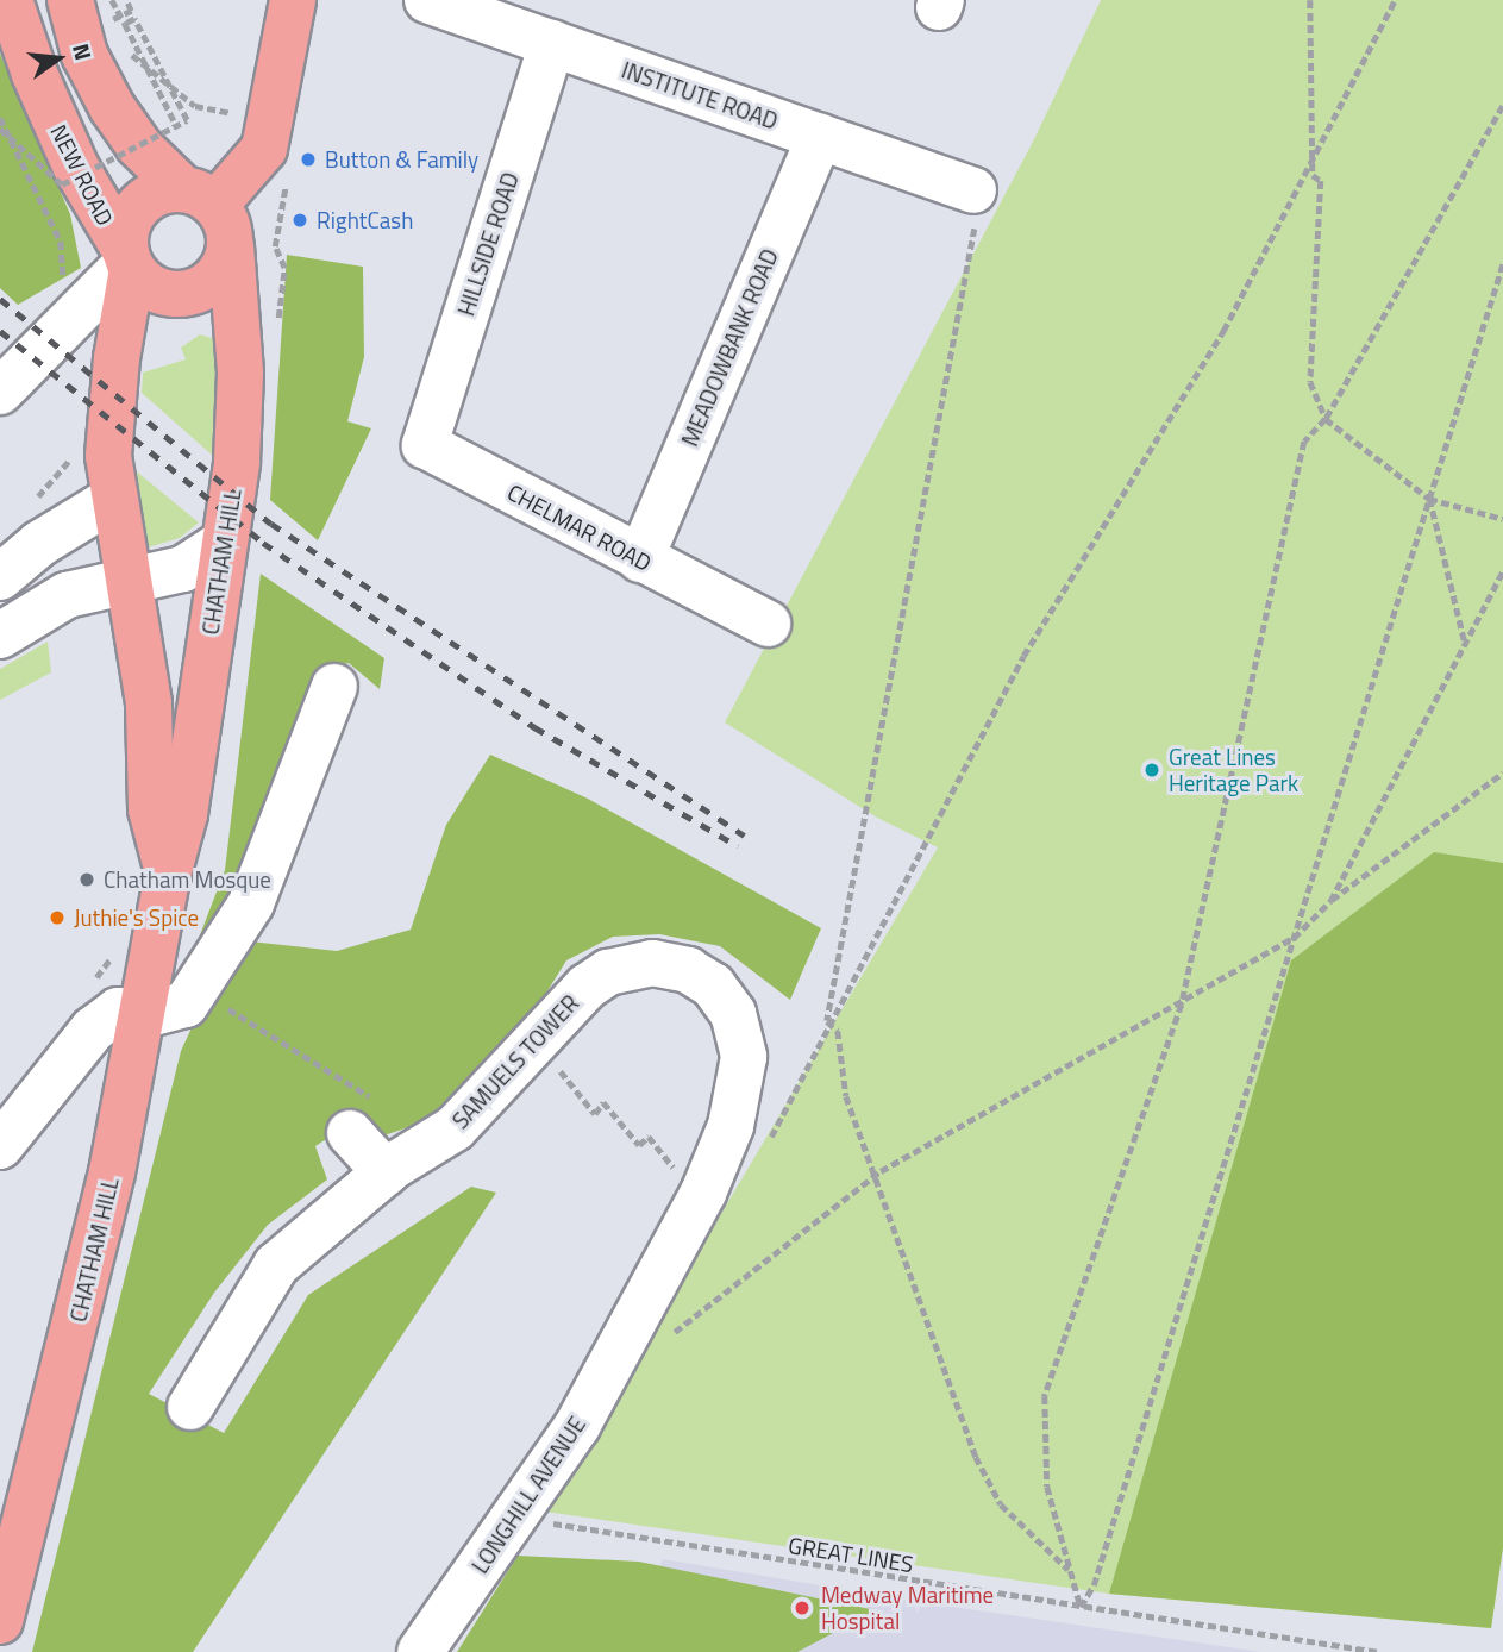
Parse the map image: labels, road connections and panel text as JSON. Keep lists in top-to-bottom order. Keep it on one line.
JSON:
{"streets":{"main road":["NEW ROAD","CHATHAM HILL"],"street":["INSTITUTE ROAD","HILLSIDE ROAD","MEADOWBANK ROAD","CHELMAR ROAD","SAMUELS TOWER","LONGHILL AVENUE"],"path":["GREAT LINES"]},"crossings":[["INSTITUTE ROAD","HILLSIDE ROAD"],["INSTITUTE ROAD","MEADOWBANK ROAD"],["NEW ROAD","CHATHAM HILL"],["HILLSIDE ROAD","CHELMAR ROAD"],["MEADOWBANK ROAD","CHELMAR ROAD"],["SAMUELS TOWER","LONGHILL AVENUE"],["LONGHILL AVENUE","GREAT LINES"]],"places":["Button & Family","RightCash","Great Lines Heritage Park","Chatham Mosque","Juthie's Spice","Medway Maritime Hospital"],"north":"right"}
